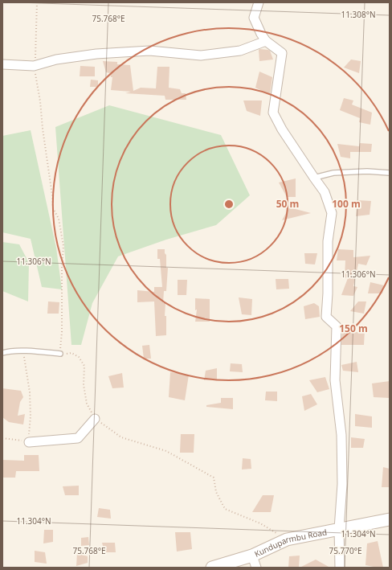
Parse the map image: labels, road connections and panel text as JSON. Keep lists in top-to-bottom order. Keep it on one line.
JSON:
{"streets":{"main road":["Kunduparmbu Road"]},"coordinates":["11.308°N","75.768°E","11.306°N","11.304°N","75.770°E"],"rings":["50 m","100 m","150 m"]}
